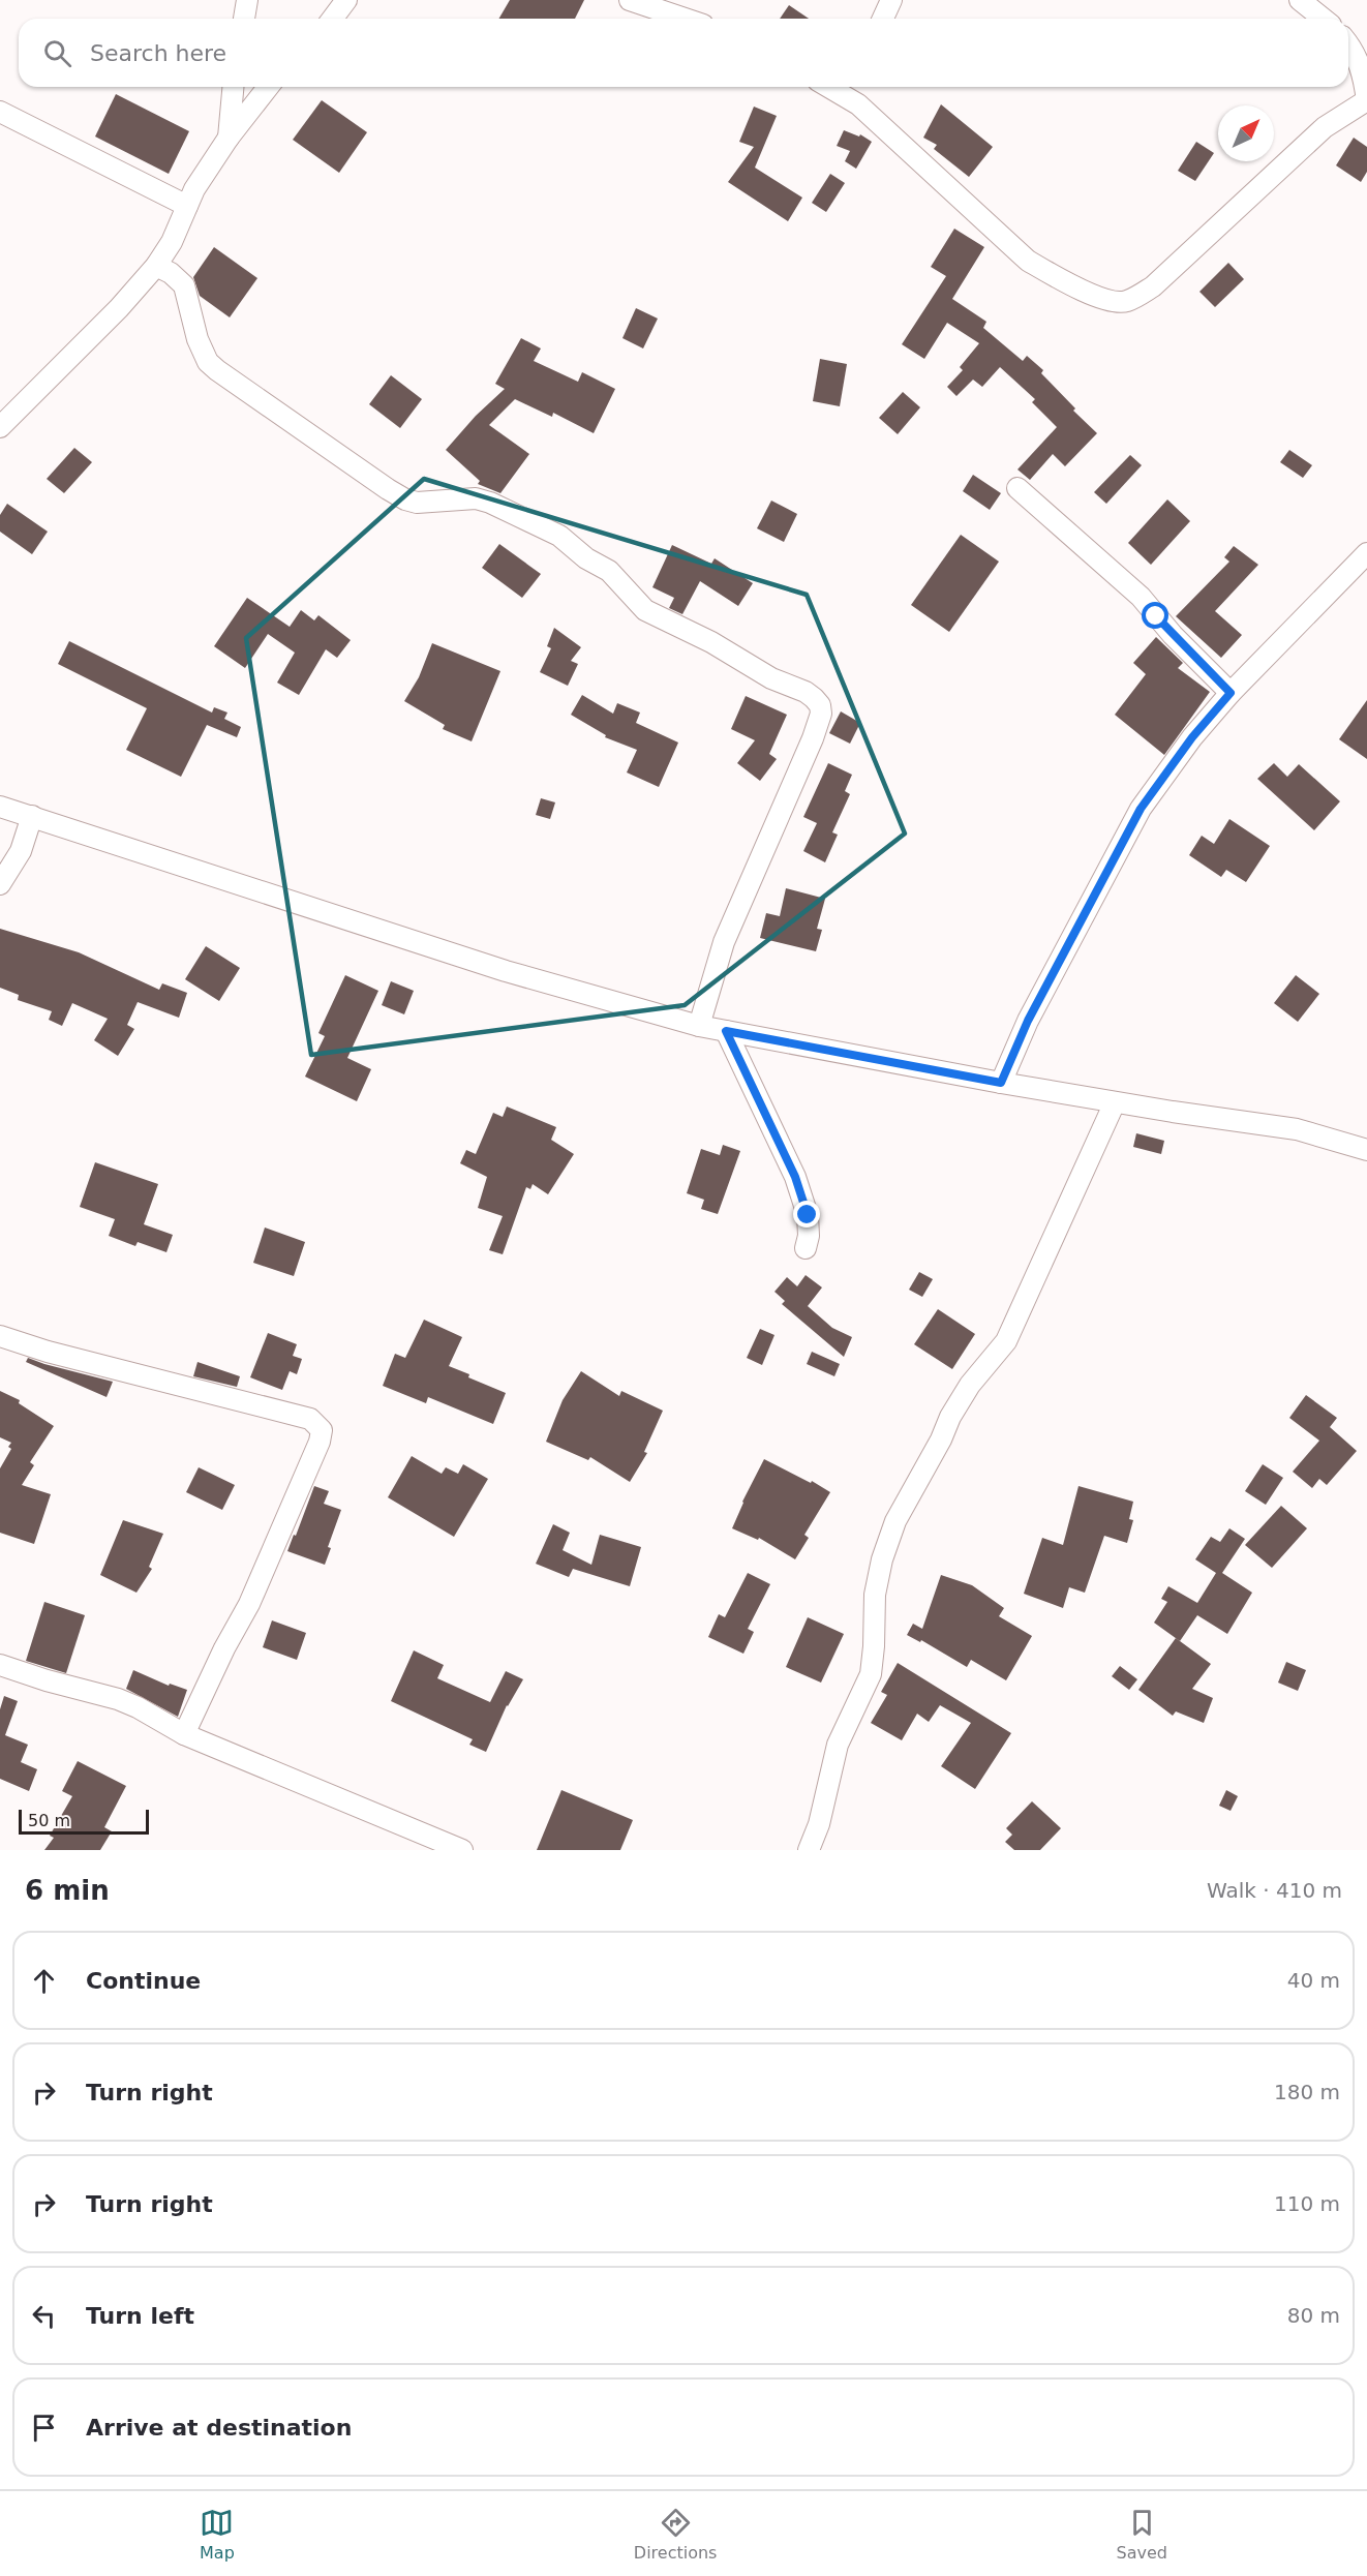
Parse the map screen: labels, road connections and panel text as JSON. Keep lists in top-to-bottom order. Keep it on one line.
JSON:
{"scale_bar":"50 m","north":"top right","page":{"search":"Search here","scale":"50 m","heading":["6 min","Walk · 410 m"],"list":[["Continue","40 m"],["Turn right","180 m"],["Turn right","110 m"],["Turn left","80 m"],"Arrive at destination"],"nav":["Map","Directions","Saved"]}}
